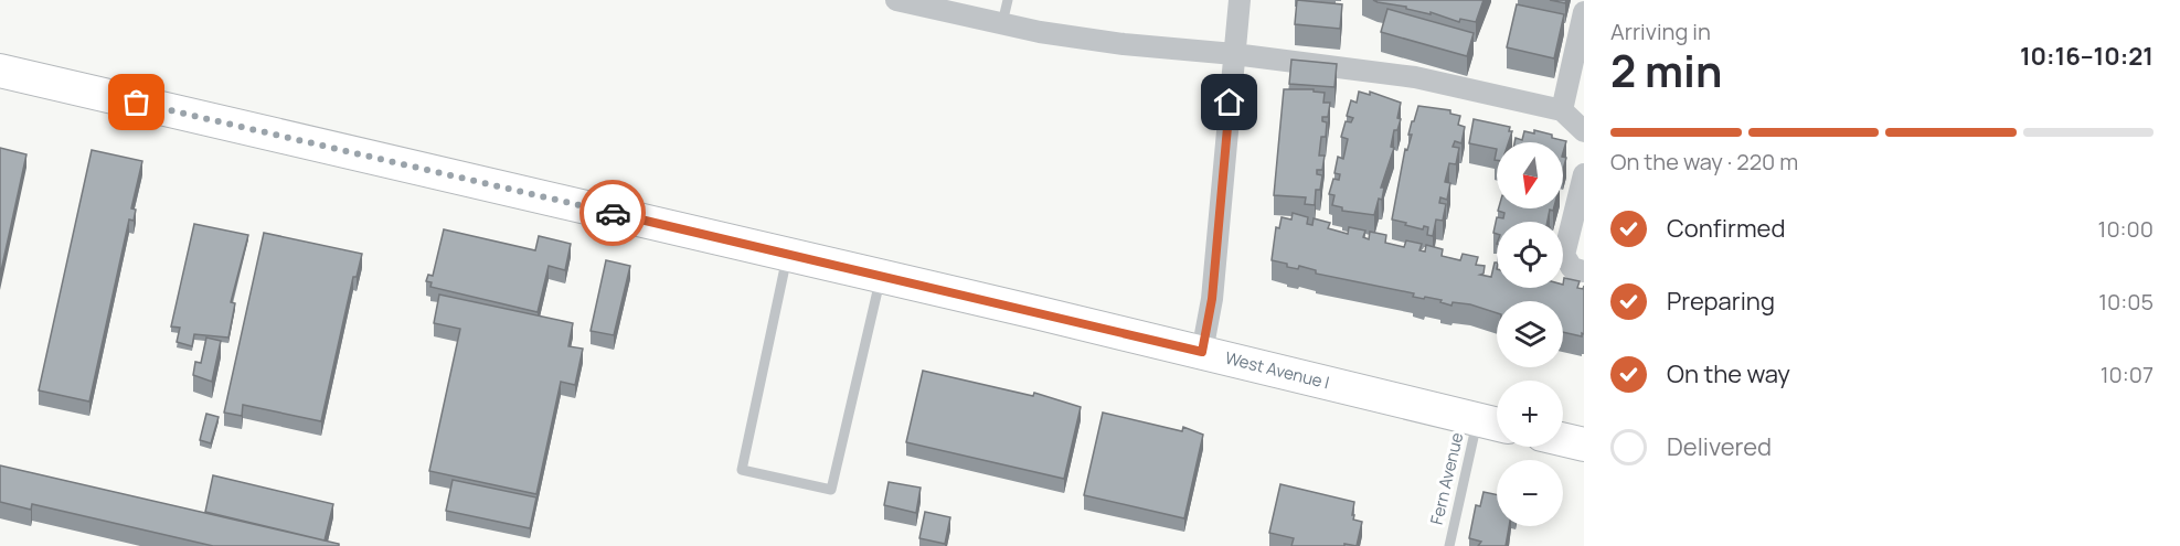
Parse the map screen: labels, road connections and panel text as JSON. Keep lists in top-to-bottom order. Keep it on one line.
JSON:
{"streets":{"main road":["West Avenue I"],"lane":["Fern Avenue"]},"crossings":[["West Avenue I","Fern Avenue"]],"north":"bottom","page":{"heading":["2 min","Arriving in","10:16–10:21"],"bar":"On the way · 220 m","map_buttons":["+","−"],"list":[["Confirmed","10:00"],["Preparing","10:05"],["On the way","10:07"],"Delivered"]}}
